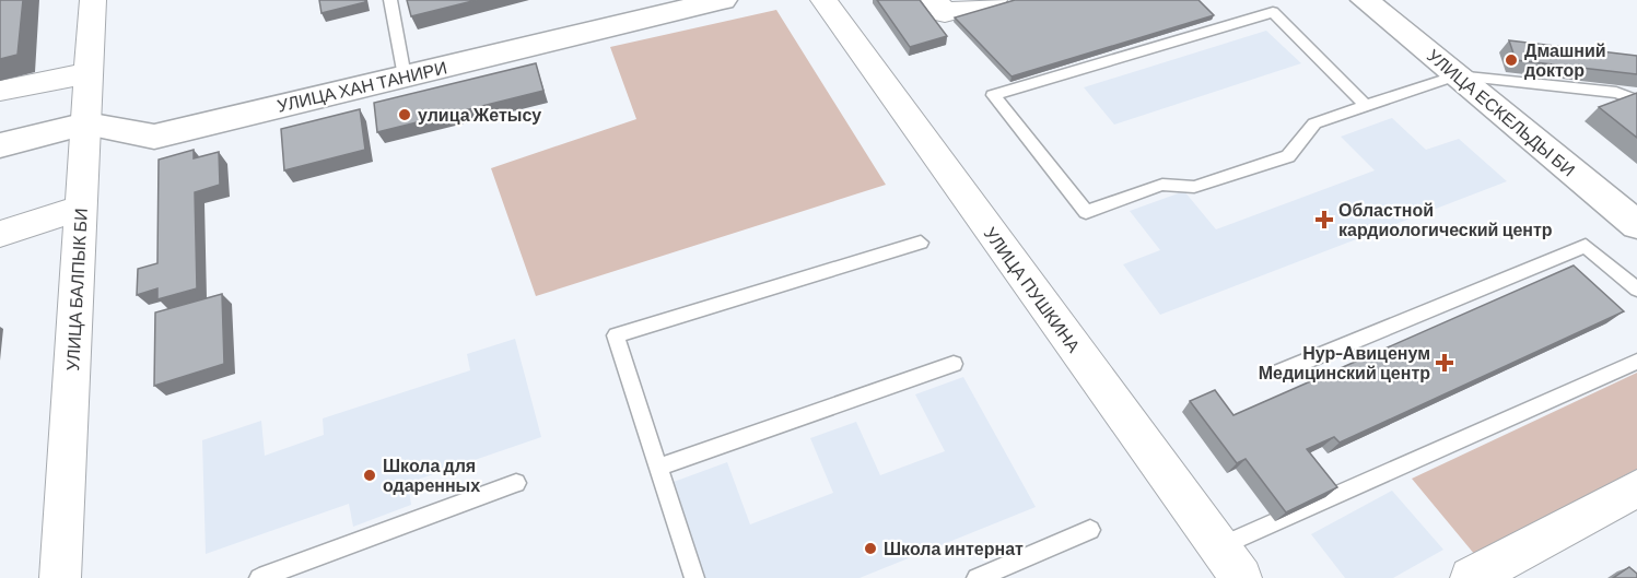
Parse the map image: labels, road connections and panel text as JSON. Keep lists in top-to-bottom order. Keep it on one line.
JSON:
{"streets":{"street":["УЛИЦА ХАН ТАНИРИ","УЛИЦА ЕСКЕЛЬДЫ БИ","УЛИЦА БАЛПЫК БИ","УЛИЦА ПУШКИНА"]},"crossings":[["УЛИЦА ХАН ТАНИРИ","УЛИЦА БАЛПЫК БИ"]],"places":{"other":["Дмашний доктор","улица Жетысу","Школа для одаренных","Школа интернат"],"health":["Областной кардиологический центр","Нур-Авиценум Медицинский центр"]}}
